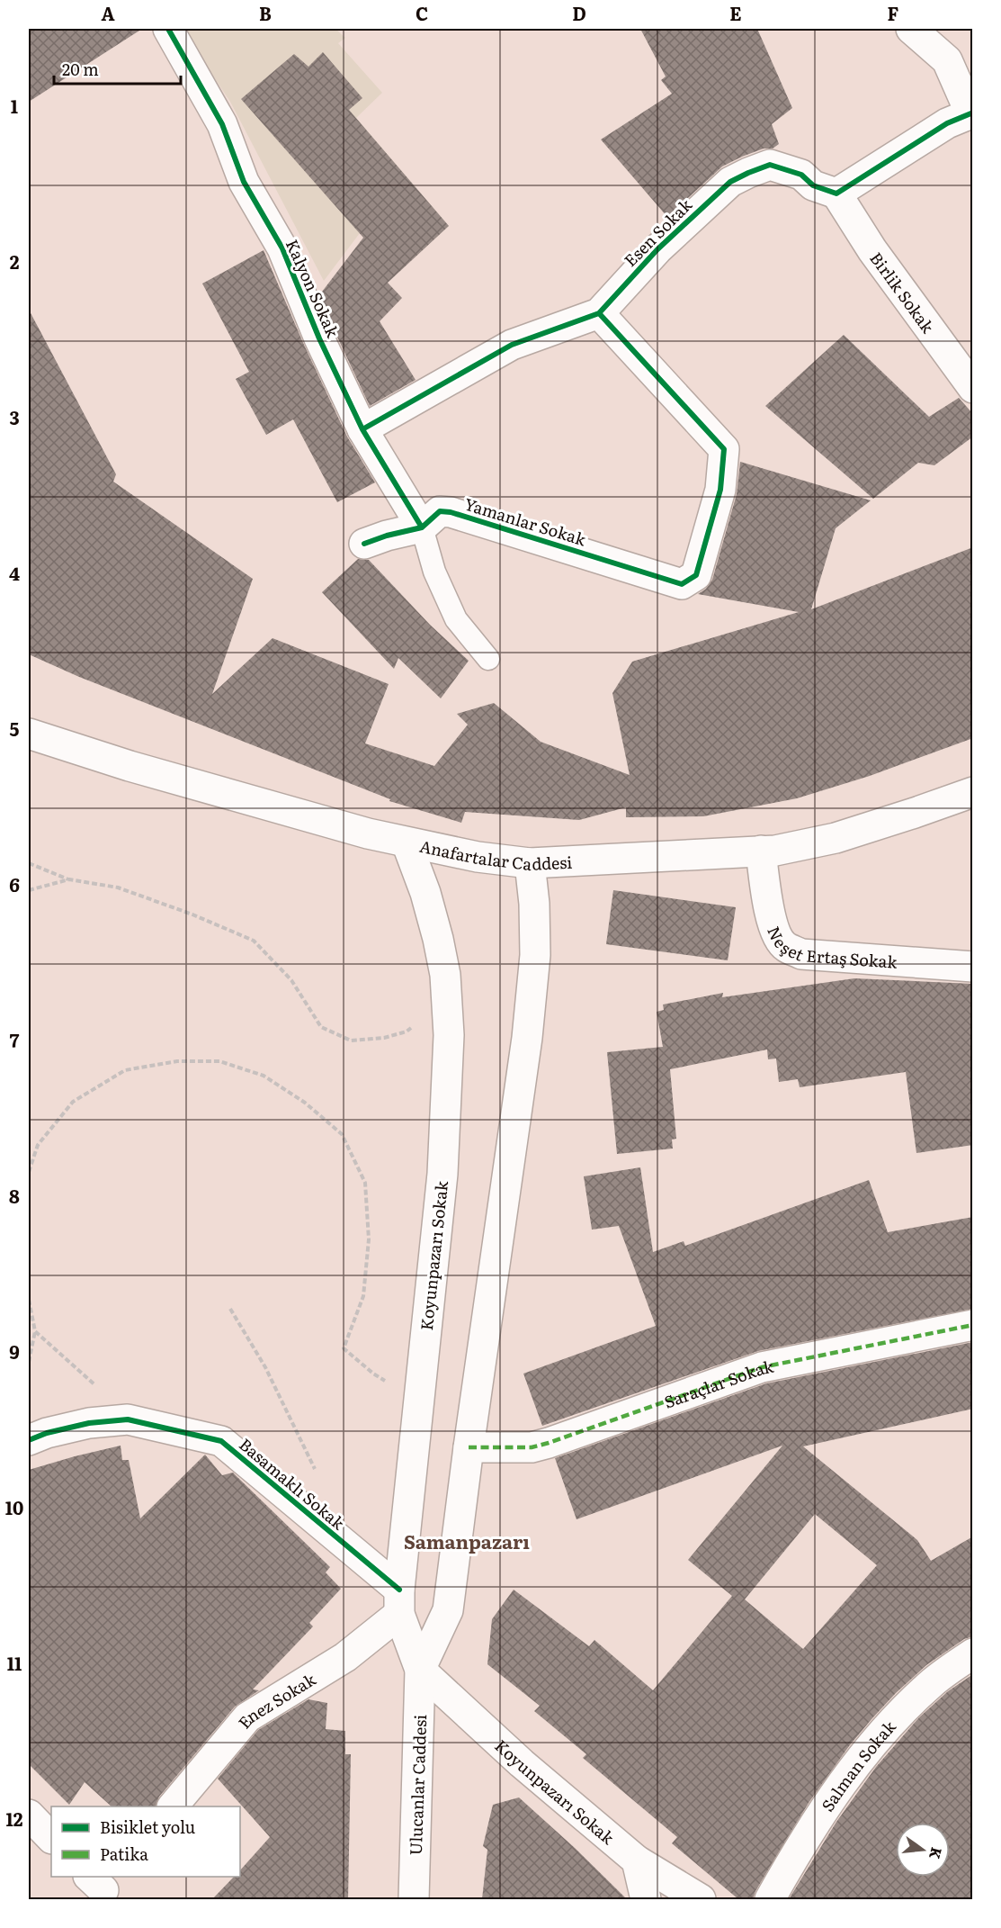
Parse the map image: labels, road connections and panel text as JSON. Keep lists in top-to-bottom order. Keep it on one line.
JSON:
{"streets":{"street":["Esen Sokak","Kalyon Sokak","Birlik Sokak","Yamanlar Sokak","Anafartalar Caddesi","Neşet Ertaş Sokak","Koyunpazarı Sokak","Saraçlar Sokak","Basamaklı Sokak","Enez Sokak","Salman Sokak","Ulucanlar Caddesi"]},"crossings":[["Esen Sokak","Kalyon Sokak"],["Esen Sokak","Birlik Sokak"],["Esen Sokak","Yamanlar Sokak"],["Kalyon Sokak","Yamanlar Sokak"],["Anafartalar Caddesi","Neşet Ertaş Sokak"],["Anafartalar Caddesi","Koyunpazarı Sokak"],["Koyunpazarı Sokak","Basamaklı Sokak"],["Koyunpazarı Sokak","Enez Sokak"],["Koyunpazarı Sokak","Ulucanlar Caddesi"],["Basamaklı Sokak","Enez Sokak"]],"districts":["Samanpazarı"],"legend":["Bisiklet yolu","Patika"],"scale_bar":"20 m","north":"right","grid":{"columns":["A","B","C","D","E","F"],"rows":["1","2","3","4","5","6","7","8","9","10","11","12"]}}
